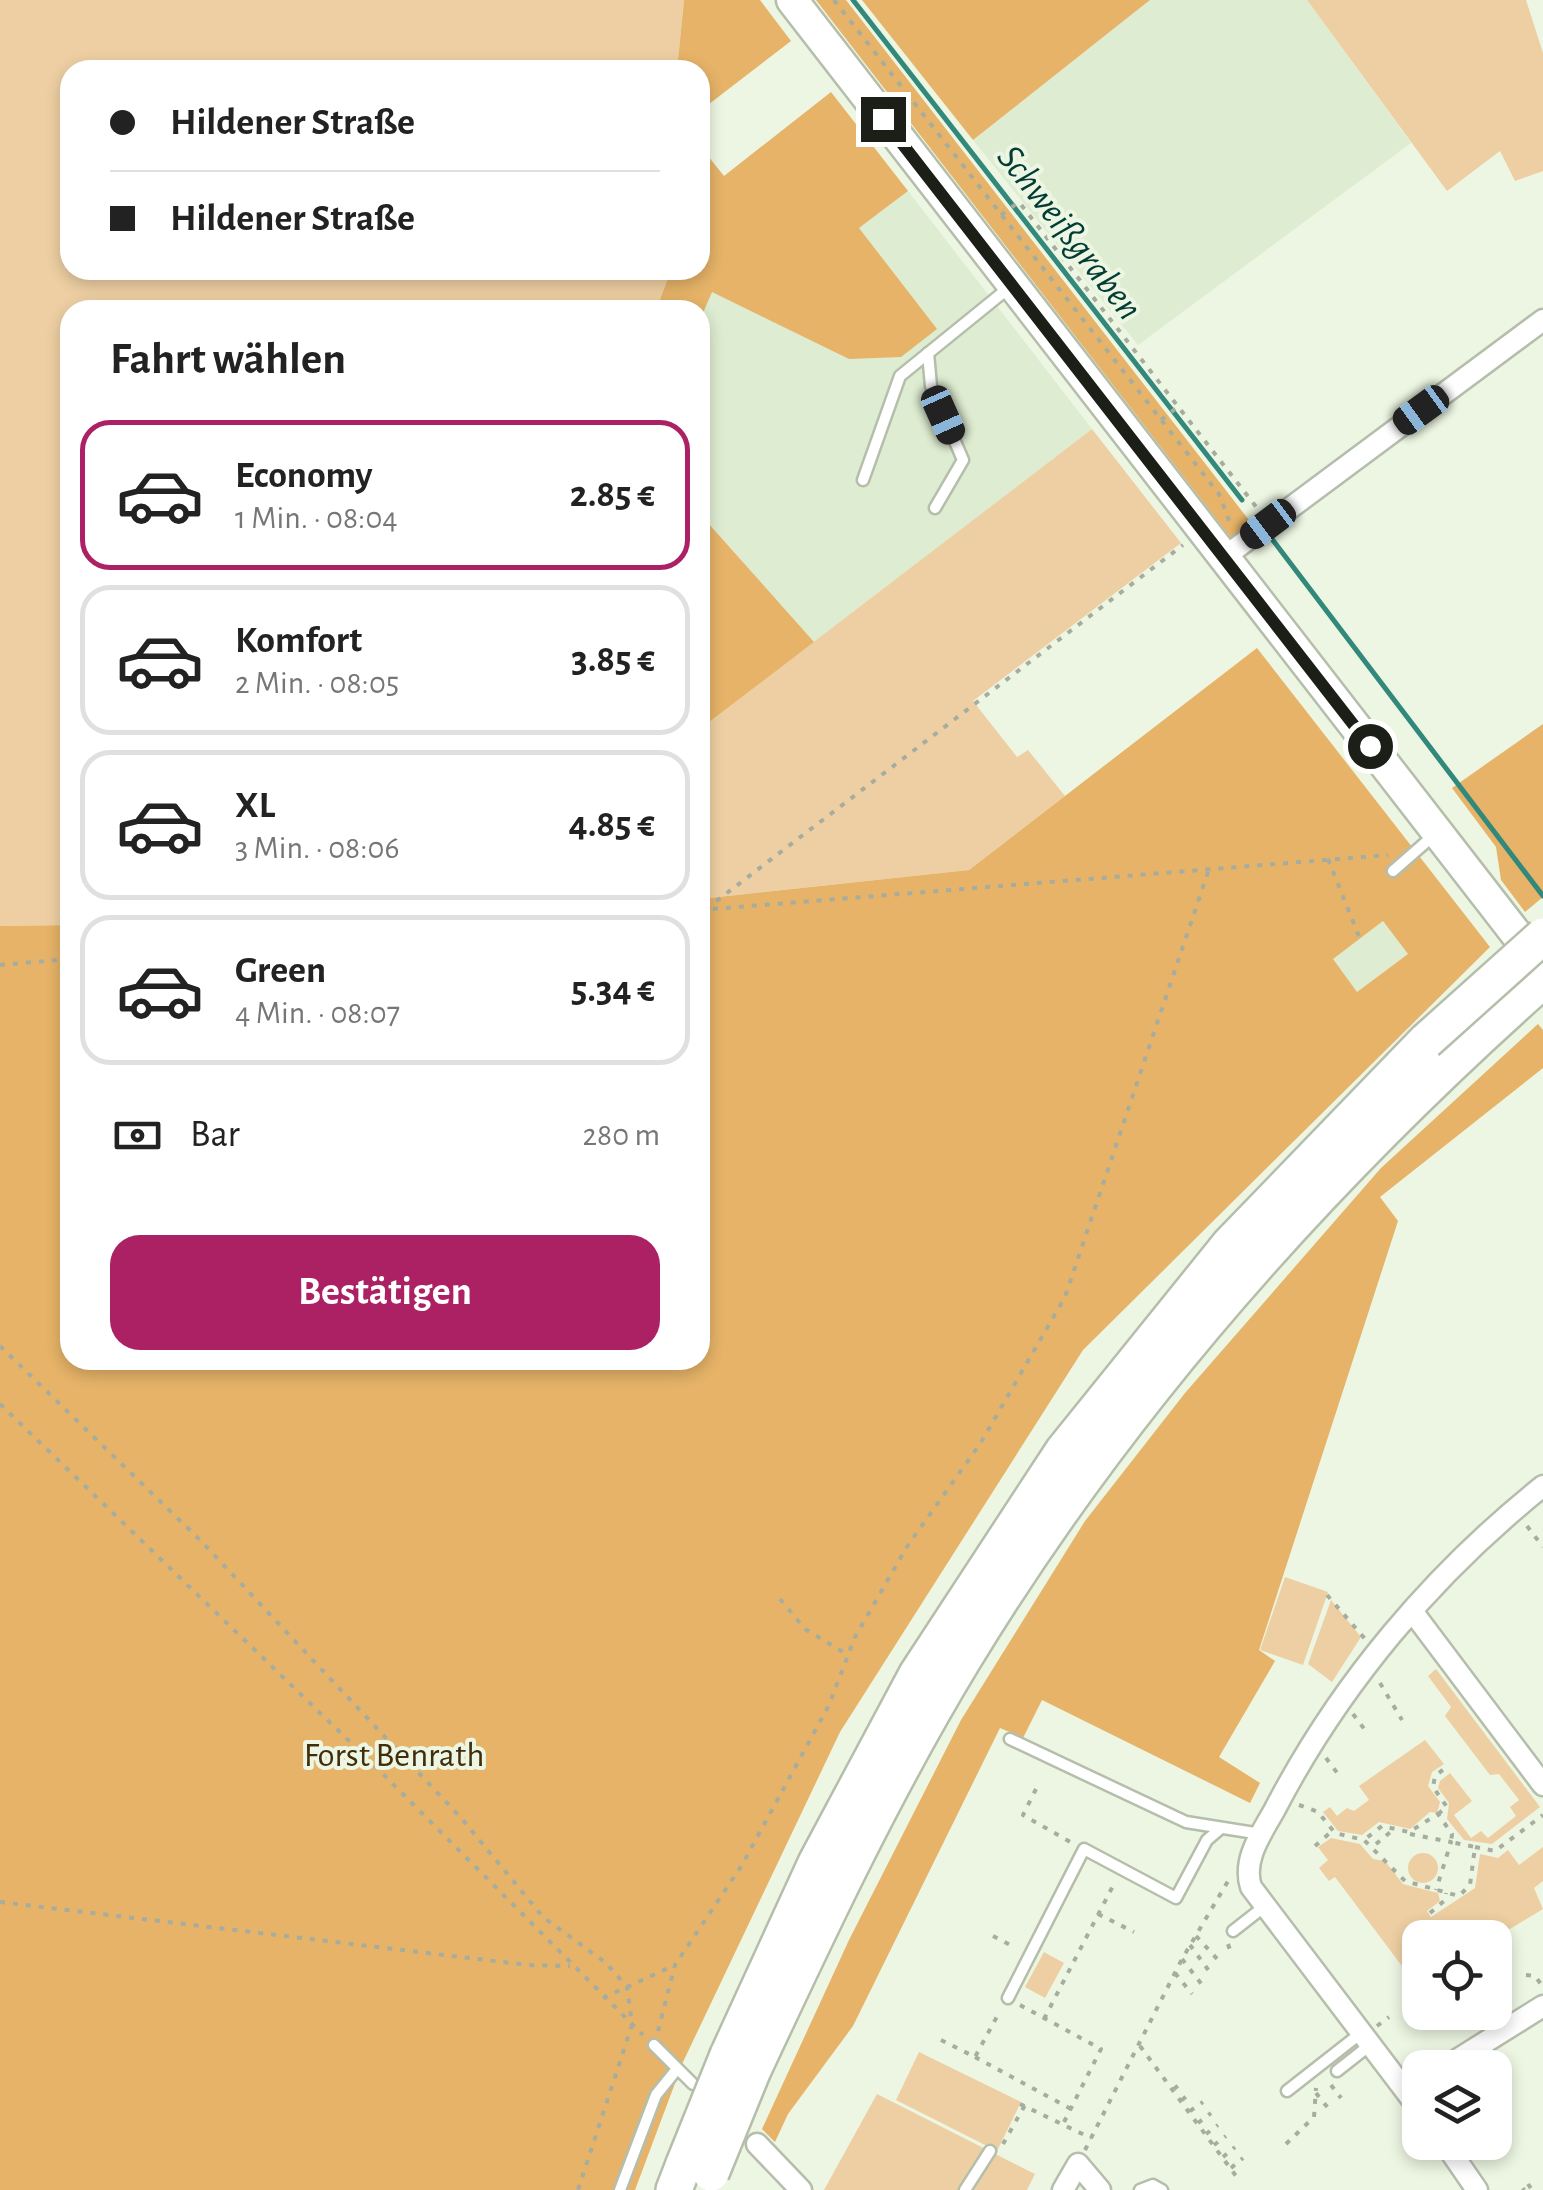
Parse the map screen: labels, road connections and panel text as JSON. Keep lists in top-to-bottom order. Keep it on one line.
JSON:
{"water":["Schweißgraben"],"parks":["Forst Benrath"],"page":{"banner":["Hildener Straße","Hildener Straße"],"heading":"Fahrt wählen","list":[{"name":"Economy","note":"1 Min. · 08:04","value":"2.85 €"},{"name":"Komfort","note":"2 Min. · 08:05","value":"3.85 €"},{"name":"XL","note":"3 Min. · 08:06","value":"4.85 €"},{"name":"Green","note":"4 Min. · 08:07","value":"5.34 €"}],"pay":["Bar","280 m"],"buttons":"Bestätigen"}}
